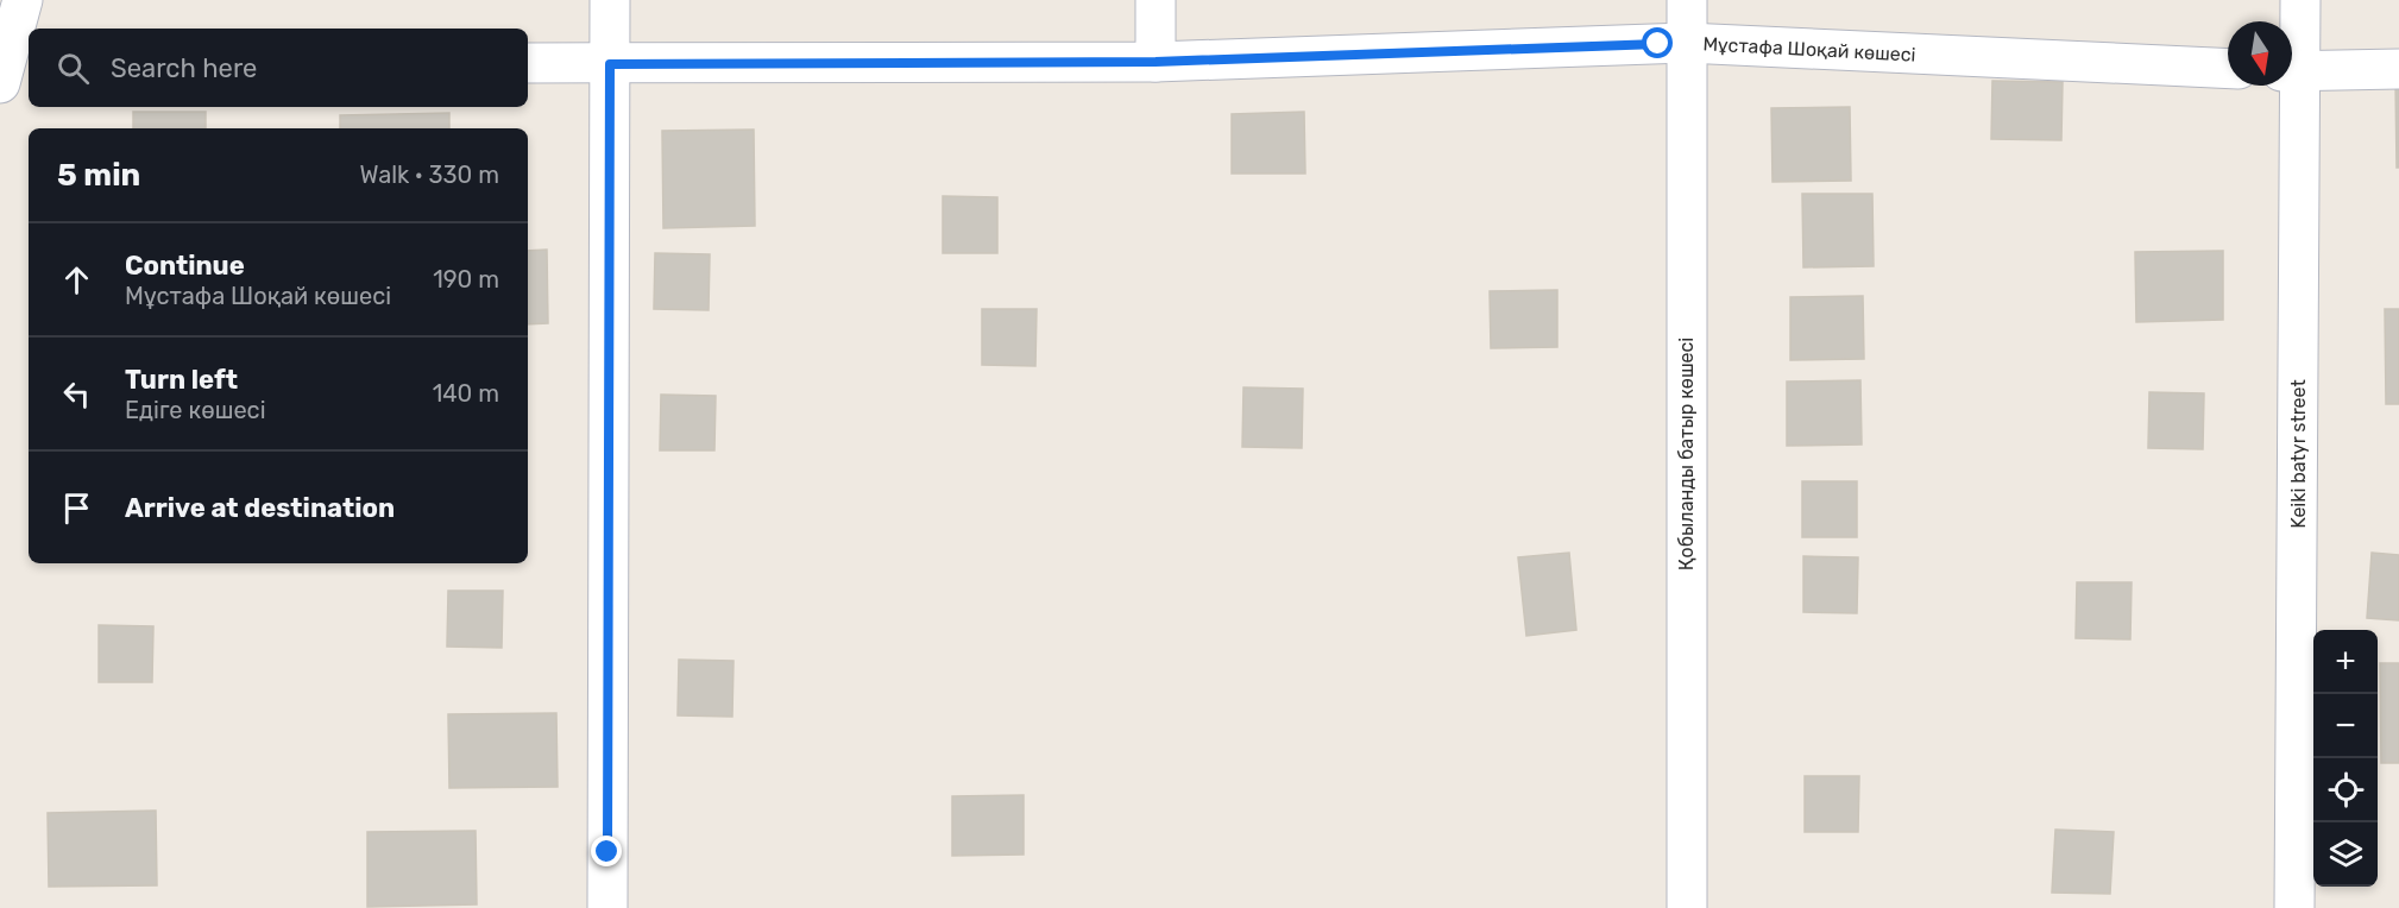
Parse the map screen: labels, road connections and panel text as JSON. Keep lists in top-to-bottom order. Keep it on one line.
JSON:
{"streets":{"street":["Мұстафа Шоқай көшесі","Қобыланды батыр көшесі","Keiki batyr street"]},"crossings":[["Мұстафа Шоқай көшесі","Қобыланды батыр көшесі"]],"north":"bottom","page":{"search":"Search here","heading":["5 min","Walk · 330 m"],"list":[["Continue","Мұстафа Шоқай көшесі","190 m"],["Turn left","Едіге көшесі","140 m"],"Arrive at destination"],"map_buttons":["+","−"]}}
